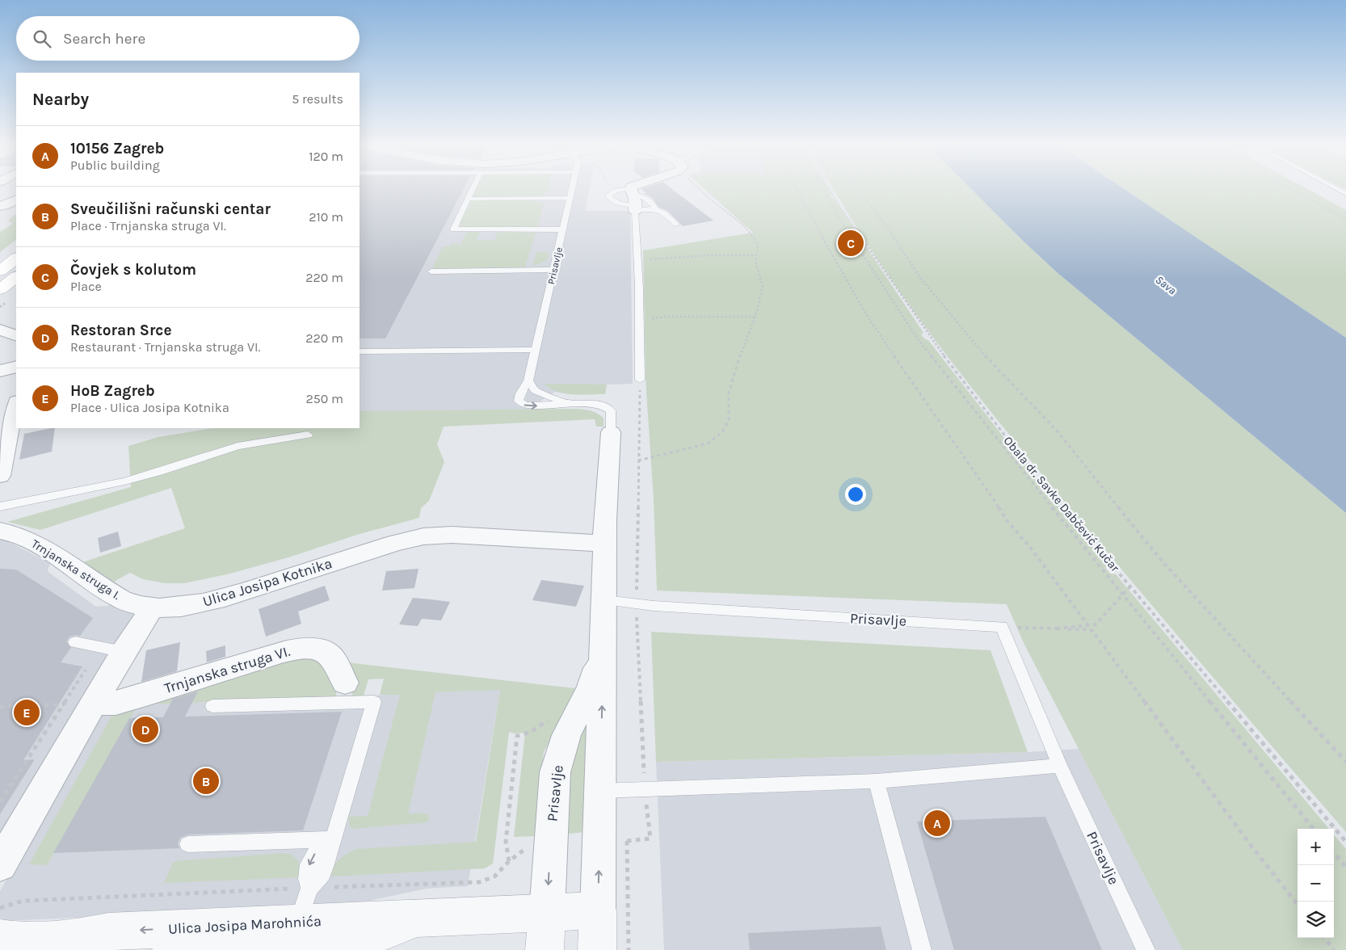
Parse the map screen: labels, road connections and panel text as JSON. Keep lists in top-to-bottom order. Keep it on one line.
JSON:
{"streets":{"street":["Prisavlje","Trnjanska struga I.","Ulica Josipa Kotnika","Trnjanska struga VI.","Ulica Josipa Marohnića"],"path":["Obala dr. Savke Dabčević Kučar"]},"crossings":[["Prisavlje","Ulica Josipa Kotnika"],["Prisavlje","Ulica Josipa Marohnića"],["Trnjanska struga I.","Ulica Josipa Kotnika"]],"water":["Sava"],"page":{"search":"Search here","heading":["Nearby","5 results"],"list":[{"mark":"A","name":"10156 Zagreb","note":"Public building","value":"120 m"},{"mark":"B","name":"Sveučilišni računski centar","note":"Place · Trnjanska struga VI.","value":"210 m"},{"mark":"C","name":"Čovjek s kolutom","note":"Place","value":"220 m"},{"mark":"D","name":"Restoran Srce","note":"Restaurant · Trnjanska struga VI.","value":"220 m"},{"mark":"E","name":"HoB Zagreb","note":"Place · Ulica Josipa Kotnika","value":"250 m"}],"pins":["C","E","D","B","A"],"map_buttons":["+","−"]}}
